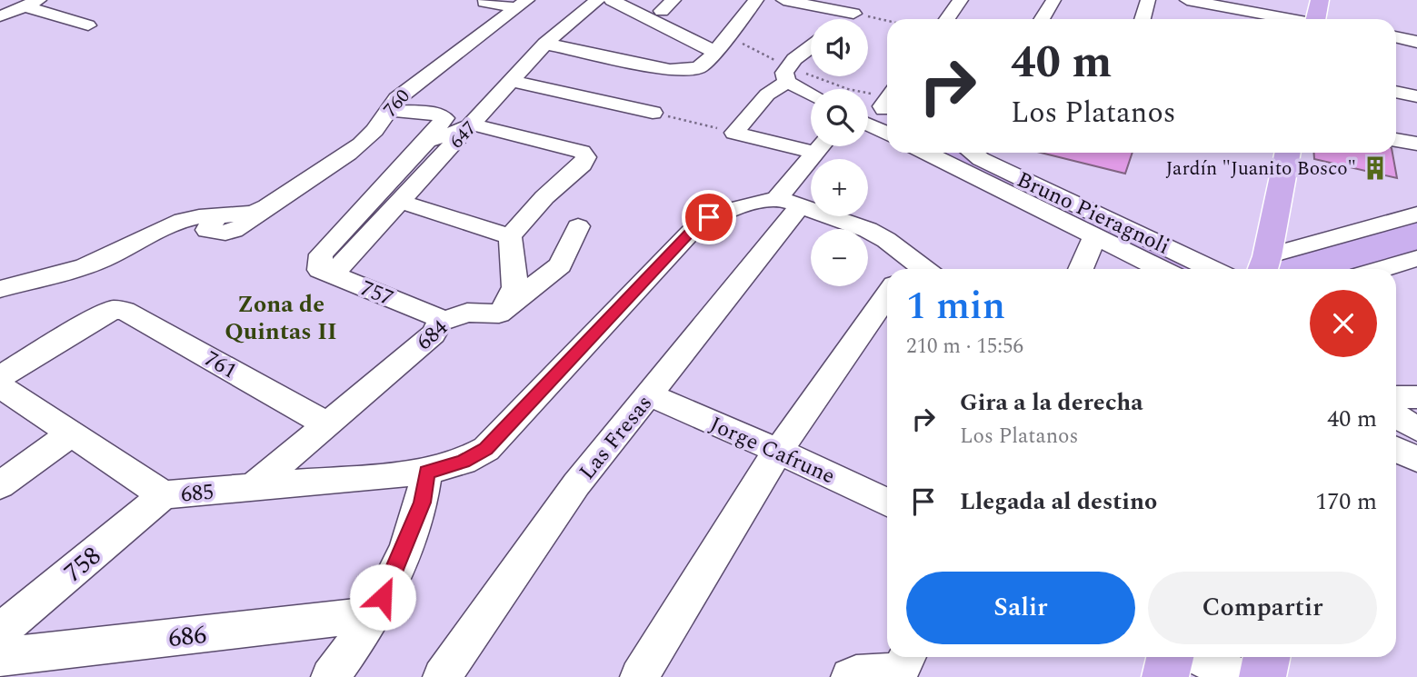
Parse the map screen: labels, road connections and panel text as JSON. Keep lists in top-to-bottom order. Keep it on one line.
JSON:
{"streets":{"street":["760","647","Bruno Pieragnoli","757","684","761","Las Fresas","Jorge Cafrune","685","758","686"]},"crossings":[["647","757"],["757","684"],["684","761"],["684","685"],["Las Fresas","Jorge Cafrune"],["Las Fresas","685"],["685","758"]],"districts":["Zona de Quintas II"],"places":{"building":["Jardín \"Juanito Bosco\""]},"page":{"map_buttons":["+","−"],"turn":["40 m","Los Platanos"],"heading":["1 min","210 m · 15:56"],"list":[{"name":"Gira a la derecha","note":"Los Platanos","value":"40 m"},{"name":"Llegada al destino","value":"170 m"}],"buttons":["Salir","Compartir"]}}
